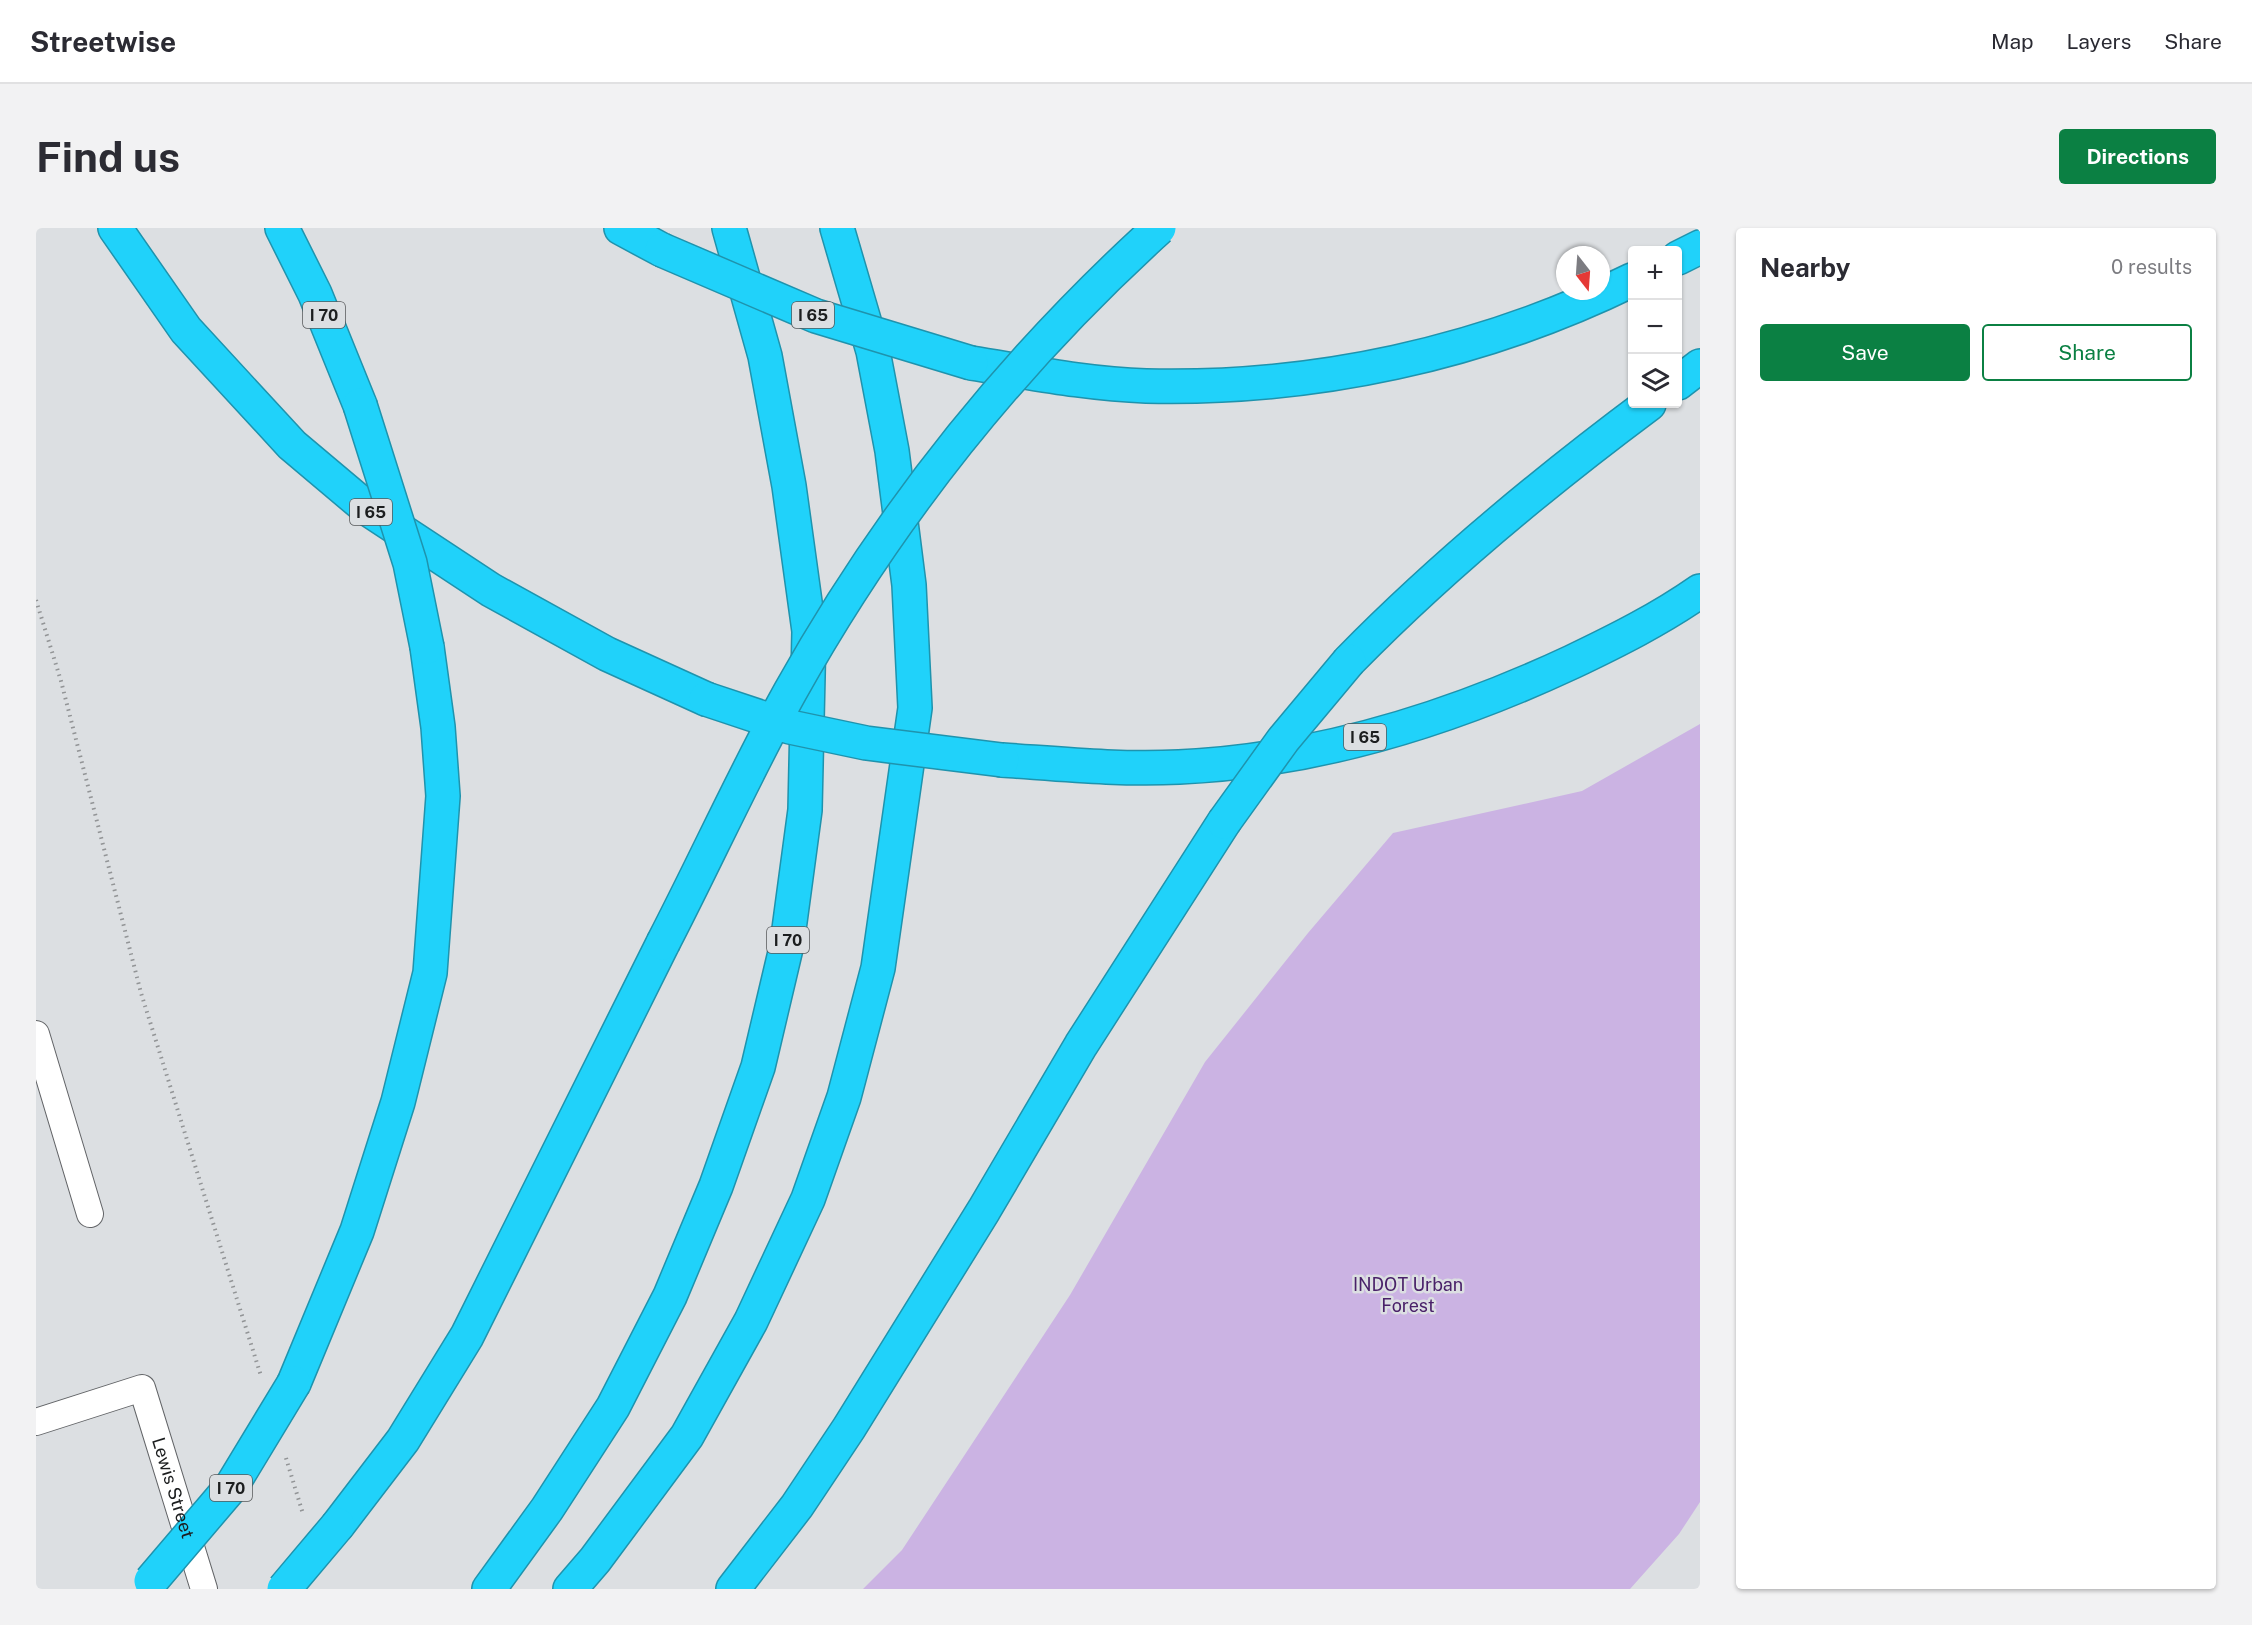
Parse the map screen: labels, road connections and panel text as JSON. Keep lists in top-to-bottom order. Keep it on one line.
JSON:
{"streets":{"highway":["I 70","I 65"],"street":["Lewis Street"]},"parks":["INDOT Urban Forest"],"north":"bottom","page":{"header":"Streetwise","nav":["Map","Layers","Share"],"buttons":["Directions",["Save","Share"]],"title":"Find us","heading":["Nearby","0 results"],"map_buttons":["+","−"]}}
